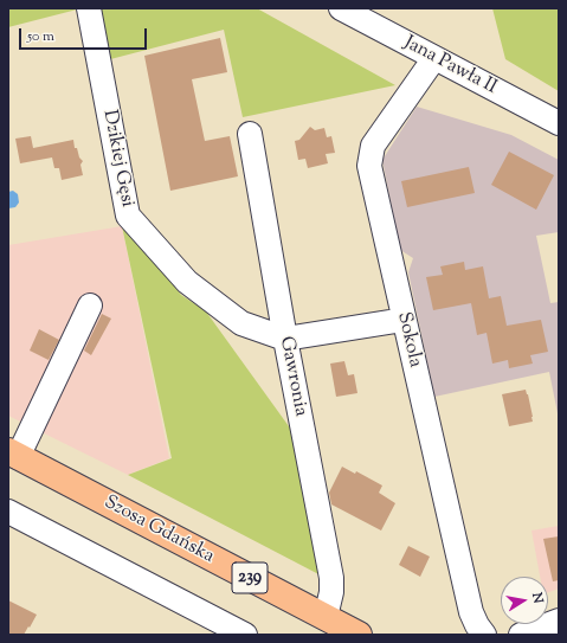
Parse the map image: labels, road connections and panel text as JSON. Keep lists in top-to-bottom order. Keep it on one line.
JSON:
{"streets":{"main road":["Szosa Gdańska","239"],"street":["Jana Pawła II","Dzikiej Gęsi","Sokola","Gawronia"]},"crossings":[["Jana Pawła II","Sokola"],["Dzikiej Gęsi","Sokola"],["Dzikiej Gęsi","Gawronia"],["Gawronia","Szosa Gdańska"]],"scale_bar":"50 m","north":"right"}
